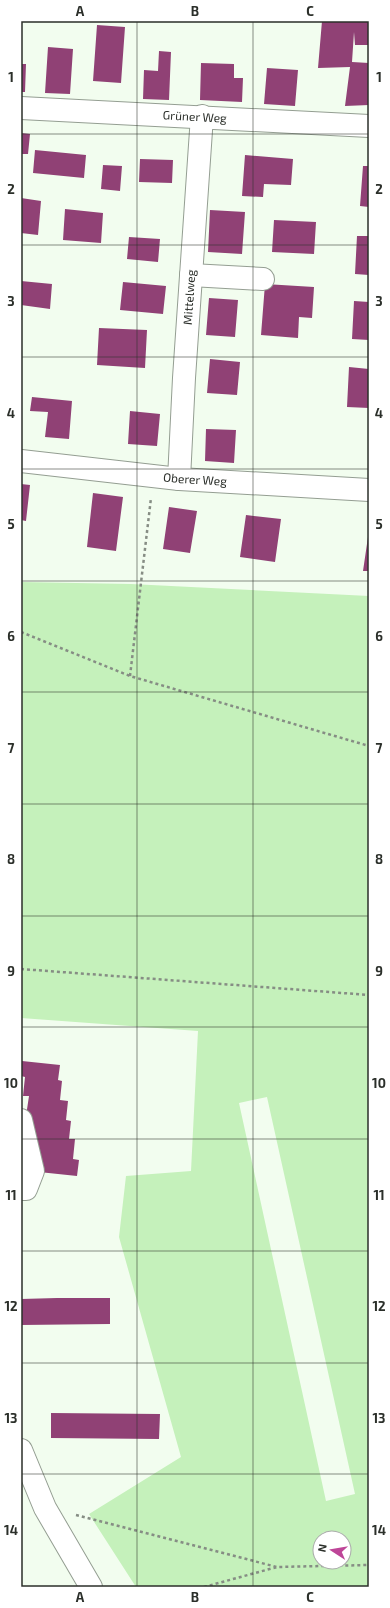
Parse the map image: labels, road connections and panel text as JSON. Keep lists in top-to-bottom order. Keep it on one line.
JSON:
{"streets":{"street":["Grüner Weg","Mittelweg","Oberer Weg"]},"crossings":[["Grüner Weg","Mittelweg"],["Mittelweg","Oberer Weg"]],"north":"left","grid":{"columns":["A","B","C"],"rows":["1","2","3","4","5","6","7","8","9","10","11","12","13","14"]}}
